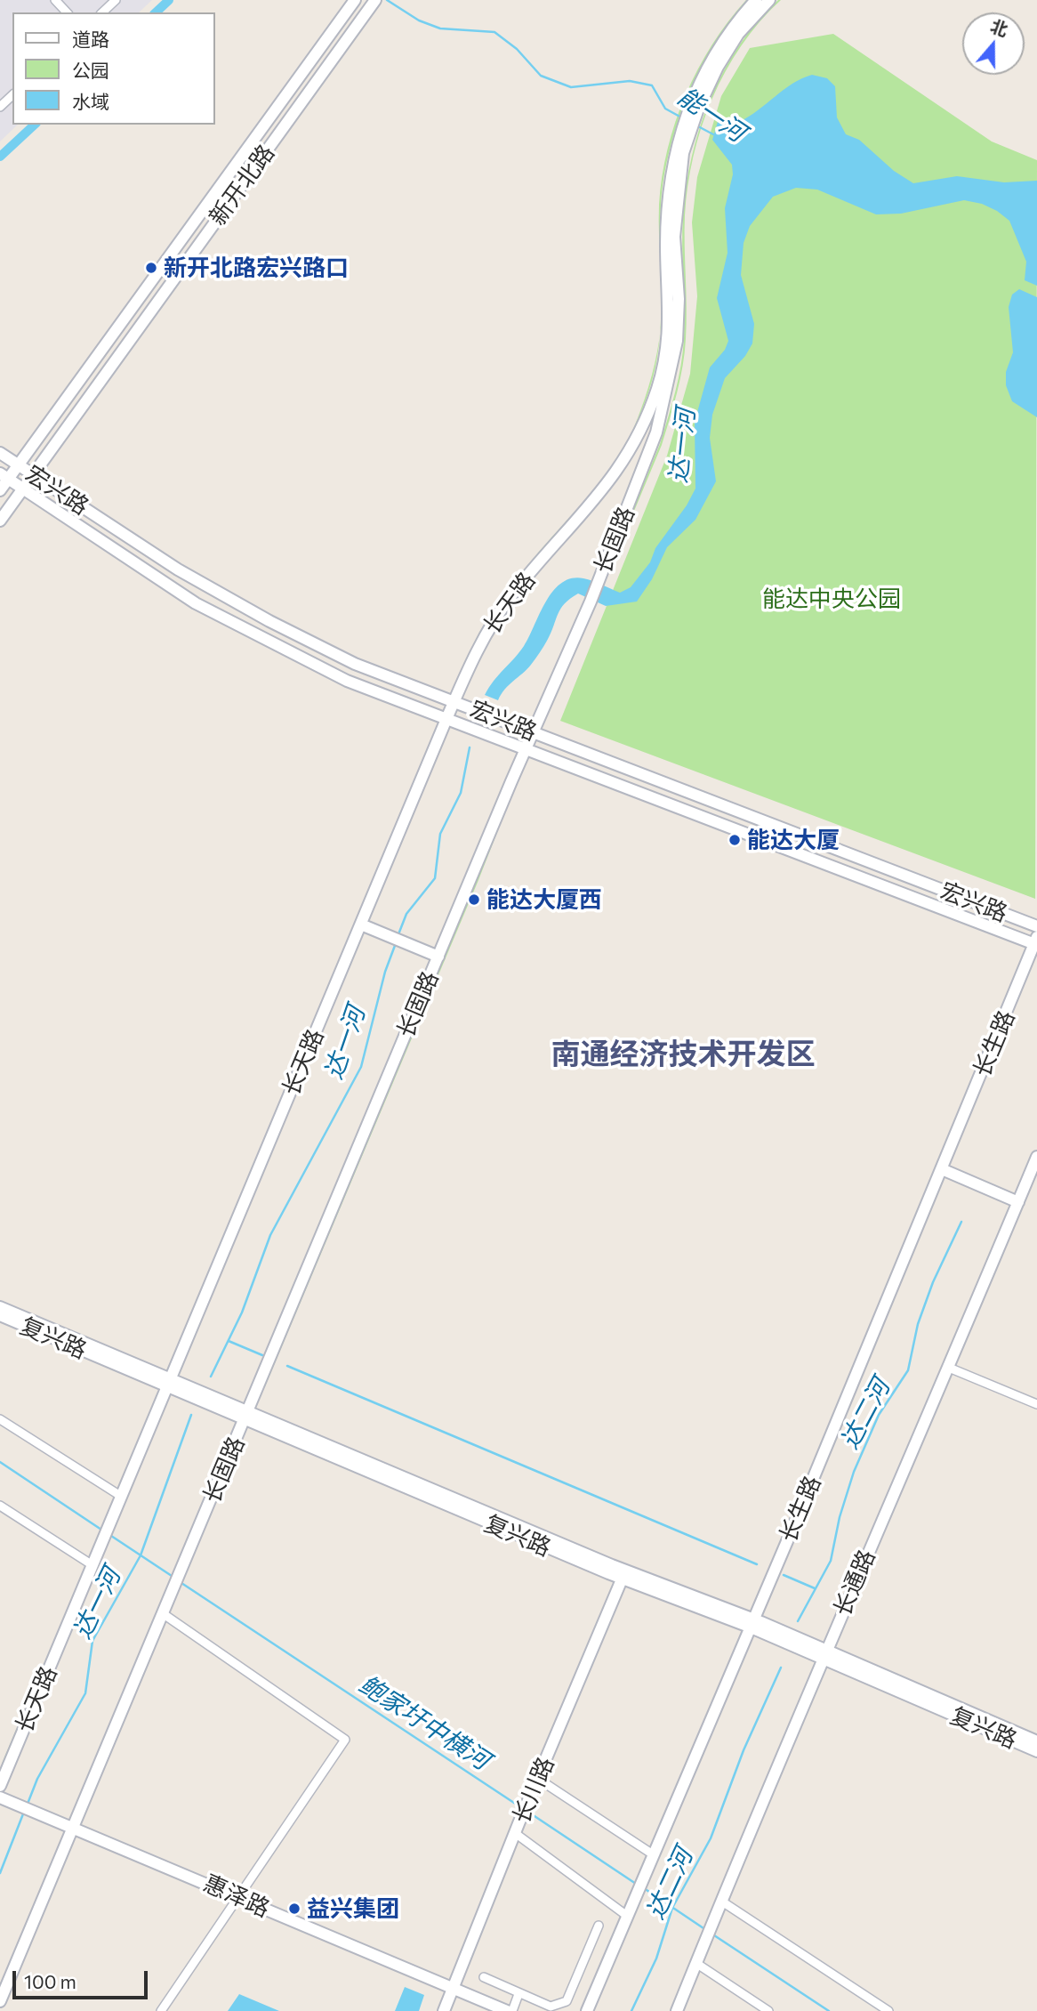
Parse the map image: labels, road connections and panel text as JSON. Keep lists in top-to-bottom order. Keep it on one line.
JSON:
{"streets":{"street":["新开北路","宏兴路","长固路","长天路","长生路","复兴路","长通路","长川路","惠泽路"]},"crossings":[["新开北路","宏兴路"],["宏兴路","长固路"],["宏兴路","长天路"],["宏兴路","长生路"],["长固路","复兴路"],["长固路","惠泽路"],["长天路","复兴路"],["长生路","复兴路"],["复兴路","长通路"],["复兴路","长川路"],["长川路","惠泽路"]],"districts":["南通经济技术开发区"],"water":["能一河","达一河","达二河","鲍家圩中横河"],"parks":["能达中央公园"],"places":["新开北路宏兴路口","能达大厦","能达大厦西","益兴集团"],"legend":["道路","公园","水域"],"scale_bar":"100 m","north":"top"}
